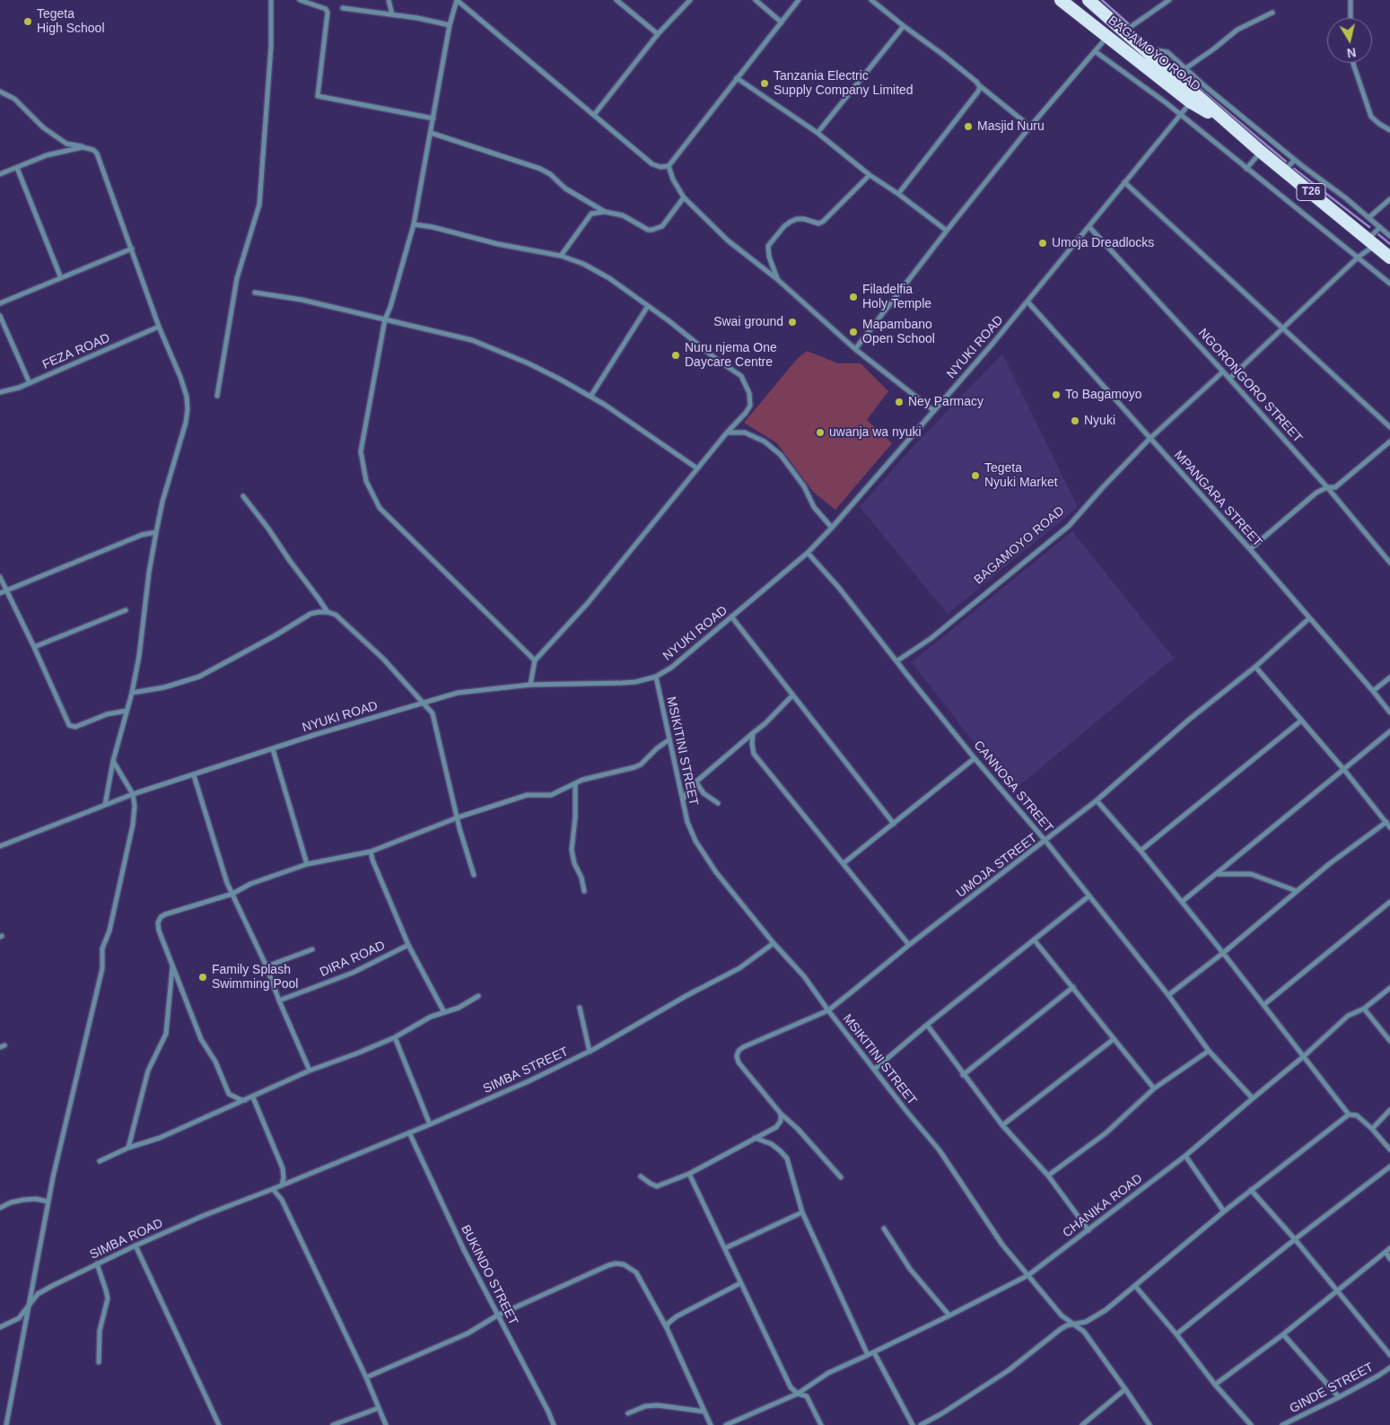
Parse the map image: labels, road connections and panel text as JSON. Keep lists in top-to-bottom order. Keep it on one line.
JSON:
{"streets":{"highway":["BAGAMOYO ROAD","T26"],"street":["NYUKI ROAD","FEZA ROAD","NGORONGORO STREET","MPANGARA STREET","MSIKITINI STREET","CANNOSA STREET","UMOJA STREET","DIRA ROAD","SIMBA STREET","CHANIKA ROAD","SIMBA ROAD","BUKINDO STREET","GINDE STREET"]},"crossings":[["BAGAMOYO ROAD","NYUKI ROAD"],["BAGAMOYO ROAD","NGORONGORO STREET"],["BAGAMOYO ROAD","MPANGARA STREET"],["BAGAMOYO ROAD","CANNOSA STREET"],["NYUKI ROAD","NGORONGORO STREET"],["NYUKI ROAD","MPANGARA STREET"],["NYUKI ROAD","MSIKITINI STREET"],["NYUKI ROAD","CANNOSA STREET"],["MPANGARA STREET","UMOJA STREET"],["MSIKITINI STREET","UMOJA STREET"],["MSIKITINI STREET","SIMBA STREET"],["MSIKITINI STREET","CHANIKA ROAD"],["CANNOSA STREET","UMOJA STREET"],["CANNOSA STREET","CHANIKA ROAD"],["SIMBA STREET","SIMBA ROAD"],["SIMBA STREET","BUKINDO STREET"]],"places":["Tegeta High School","Tanzania Electric Supply Company Limited","Masjid Nuru","Umoja Dreadlocks","Filadelfia Holy Temple","Swai ground","Mapambano Open School","Nuru njema One Daycare Centre","To Bagamoyo","Ney Parmacy","Nyuki","uwanja wa nyuki","Tegeta Nyuki Market","Family Splash Swimming Pool"],"north":"bottom"}
